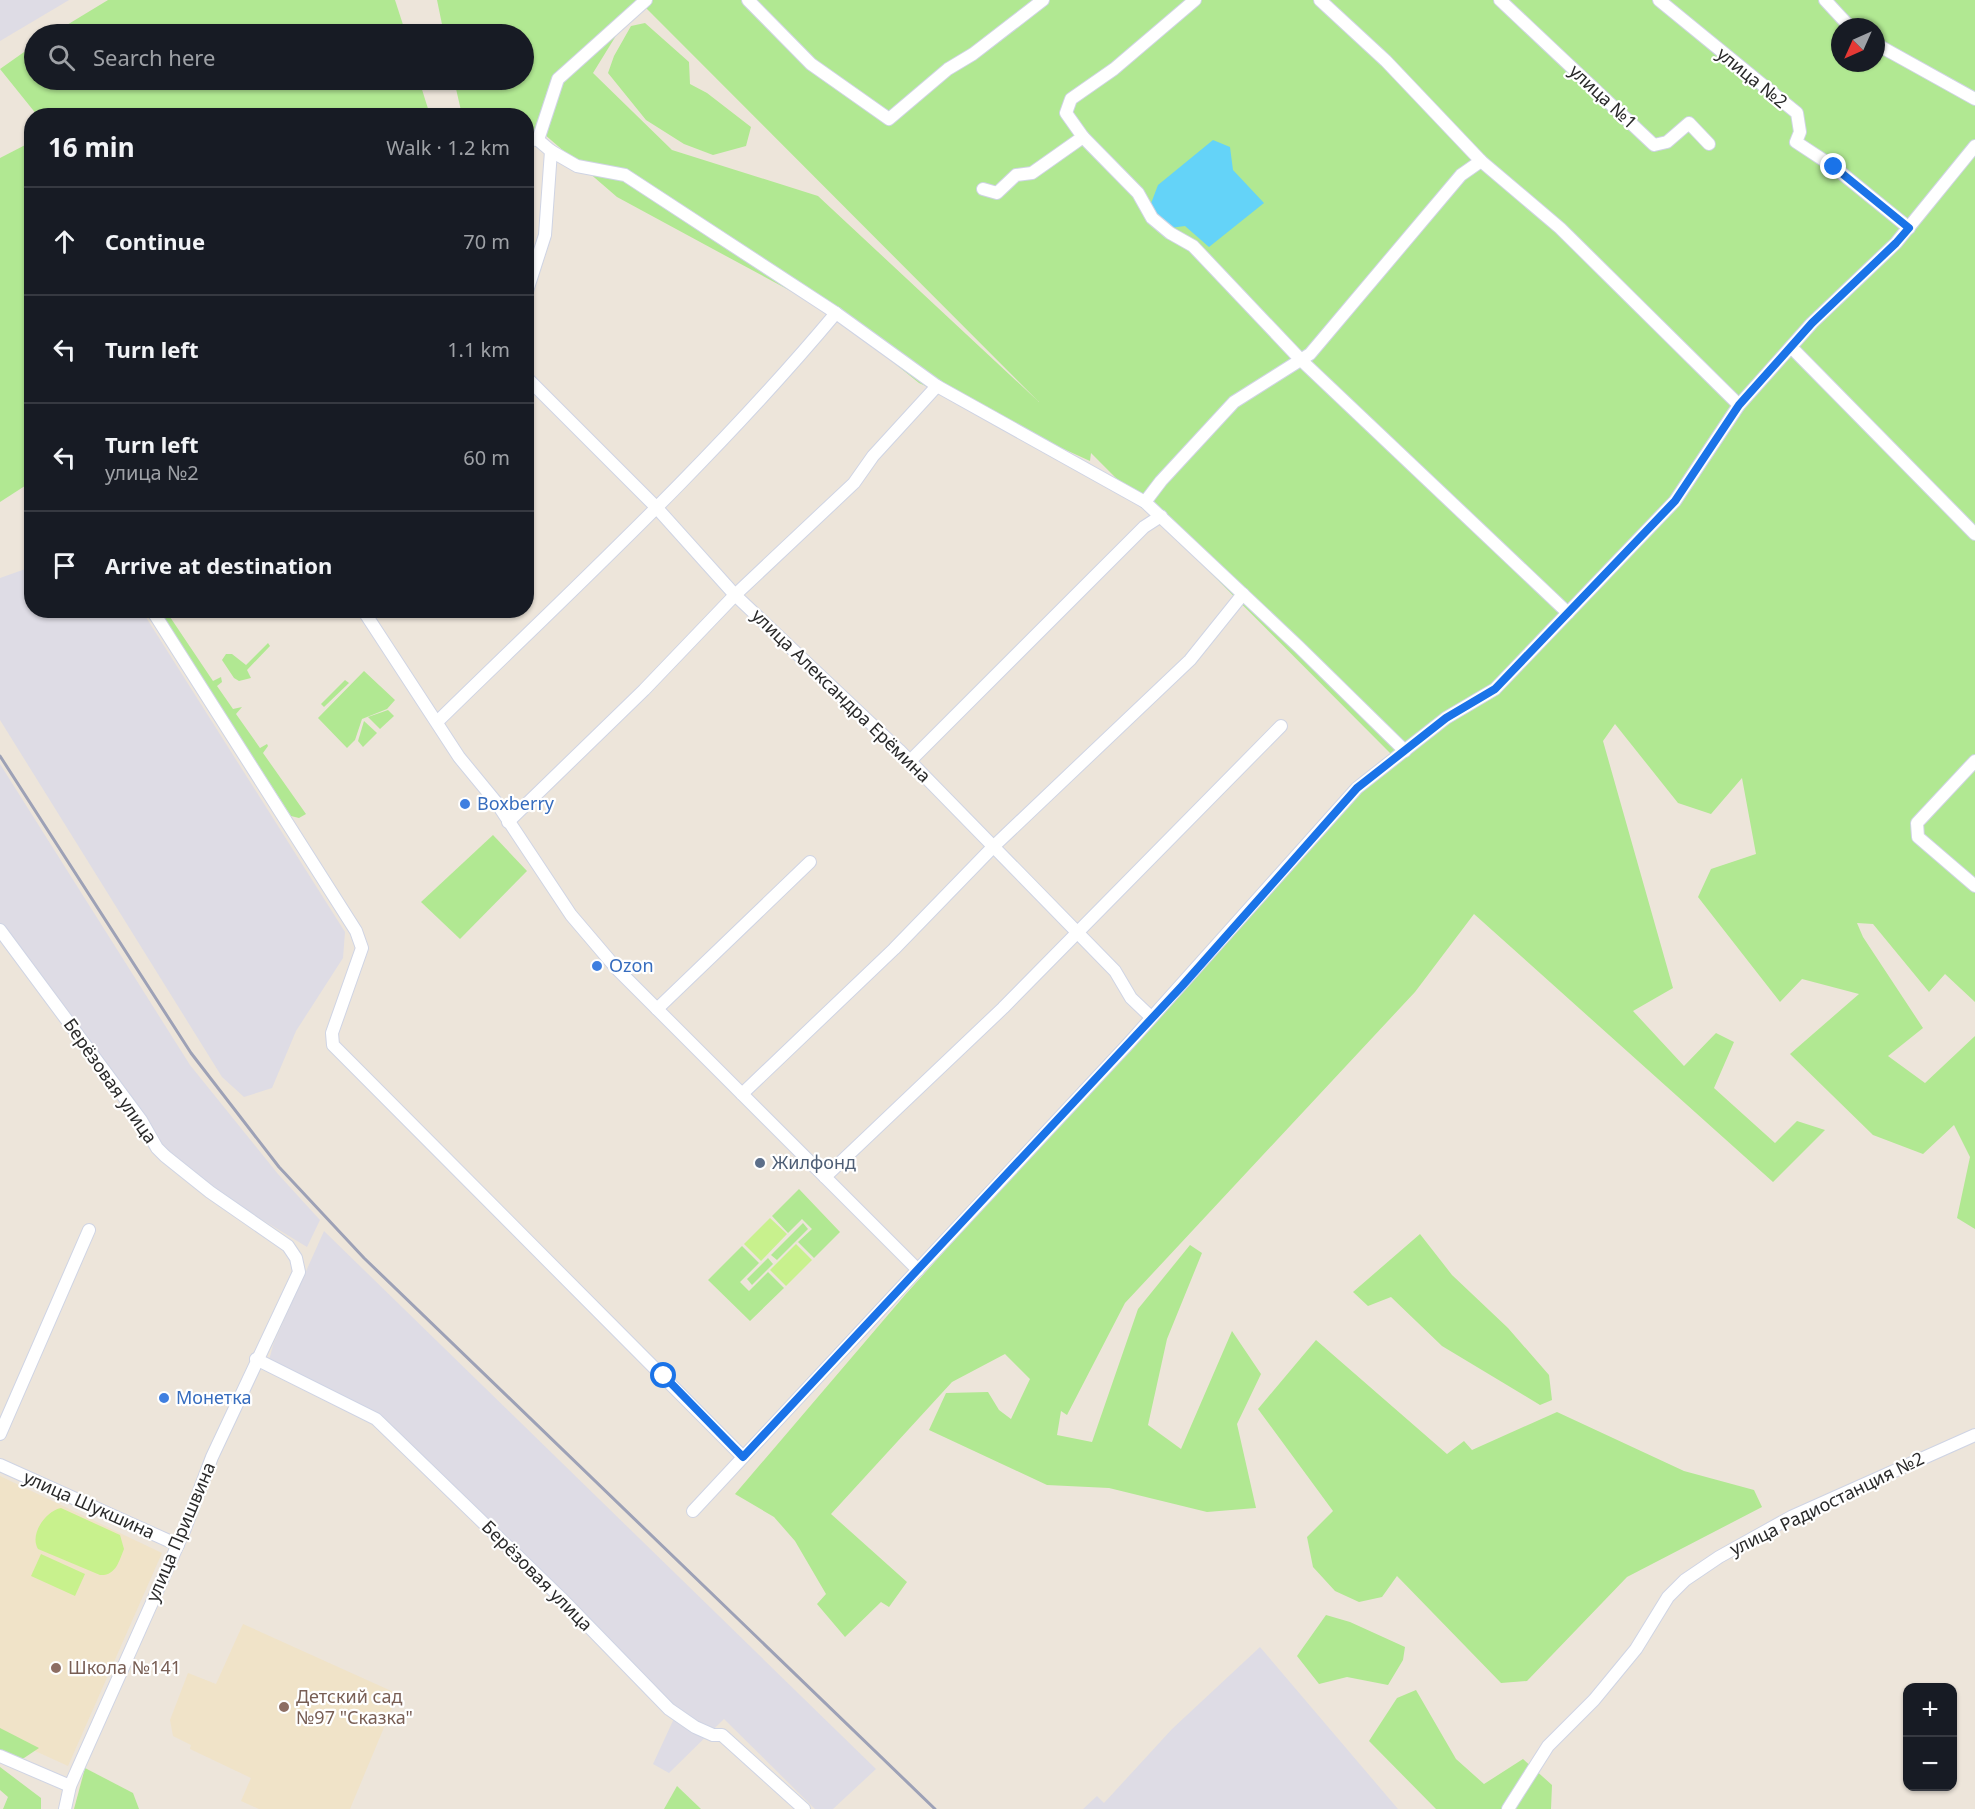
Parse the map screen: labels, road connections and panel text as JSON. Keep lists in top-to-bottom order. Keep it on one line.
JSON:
{"streets":{"street":["улица №2","улица №1","улица Александра Ерёмина","Берёзовая улица","улица Радиостанция №2","улица Шукшина","улица Пришвина"]},"crossings":[["Берёзовая улица","улица Пришвина"],["улица Шукшина","улица Пришвина"]],"places":["Boxberry","Ozon","Жилфонд","Монетка","Школа №141","Детский сад №97 \"Сказка\""],"north":"bottom left","page":{"search":"Search here","heading":["16 min","Walk · 1.2 km"],"list":[["Continue","70 m"],["Turn left","1.1 km"],["Turn left","улица №2","60 m"],"Arrive at destination"],"map_buttons":["+","−"]}}
